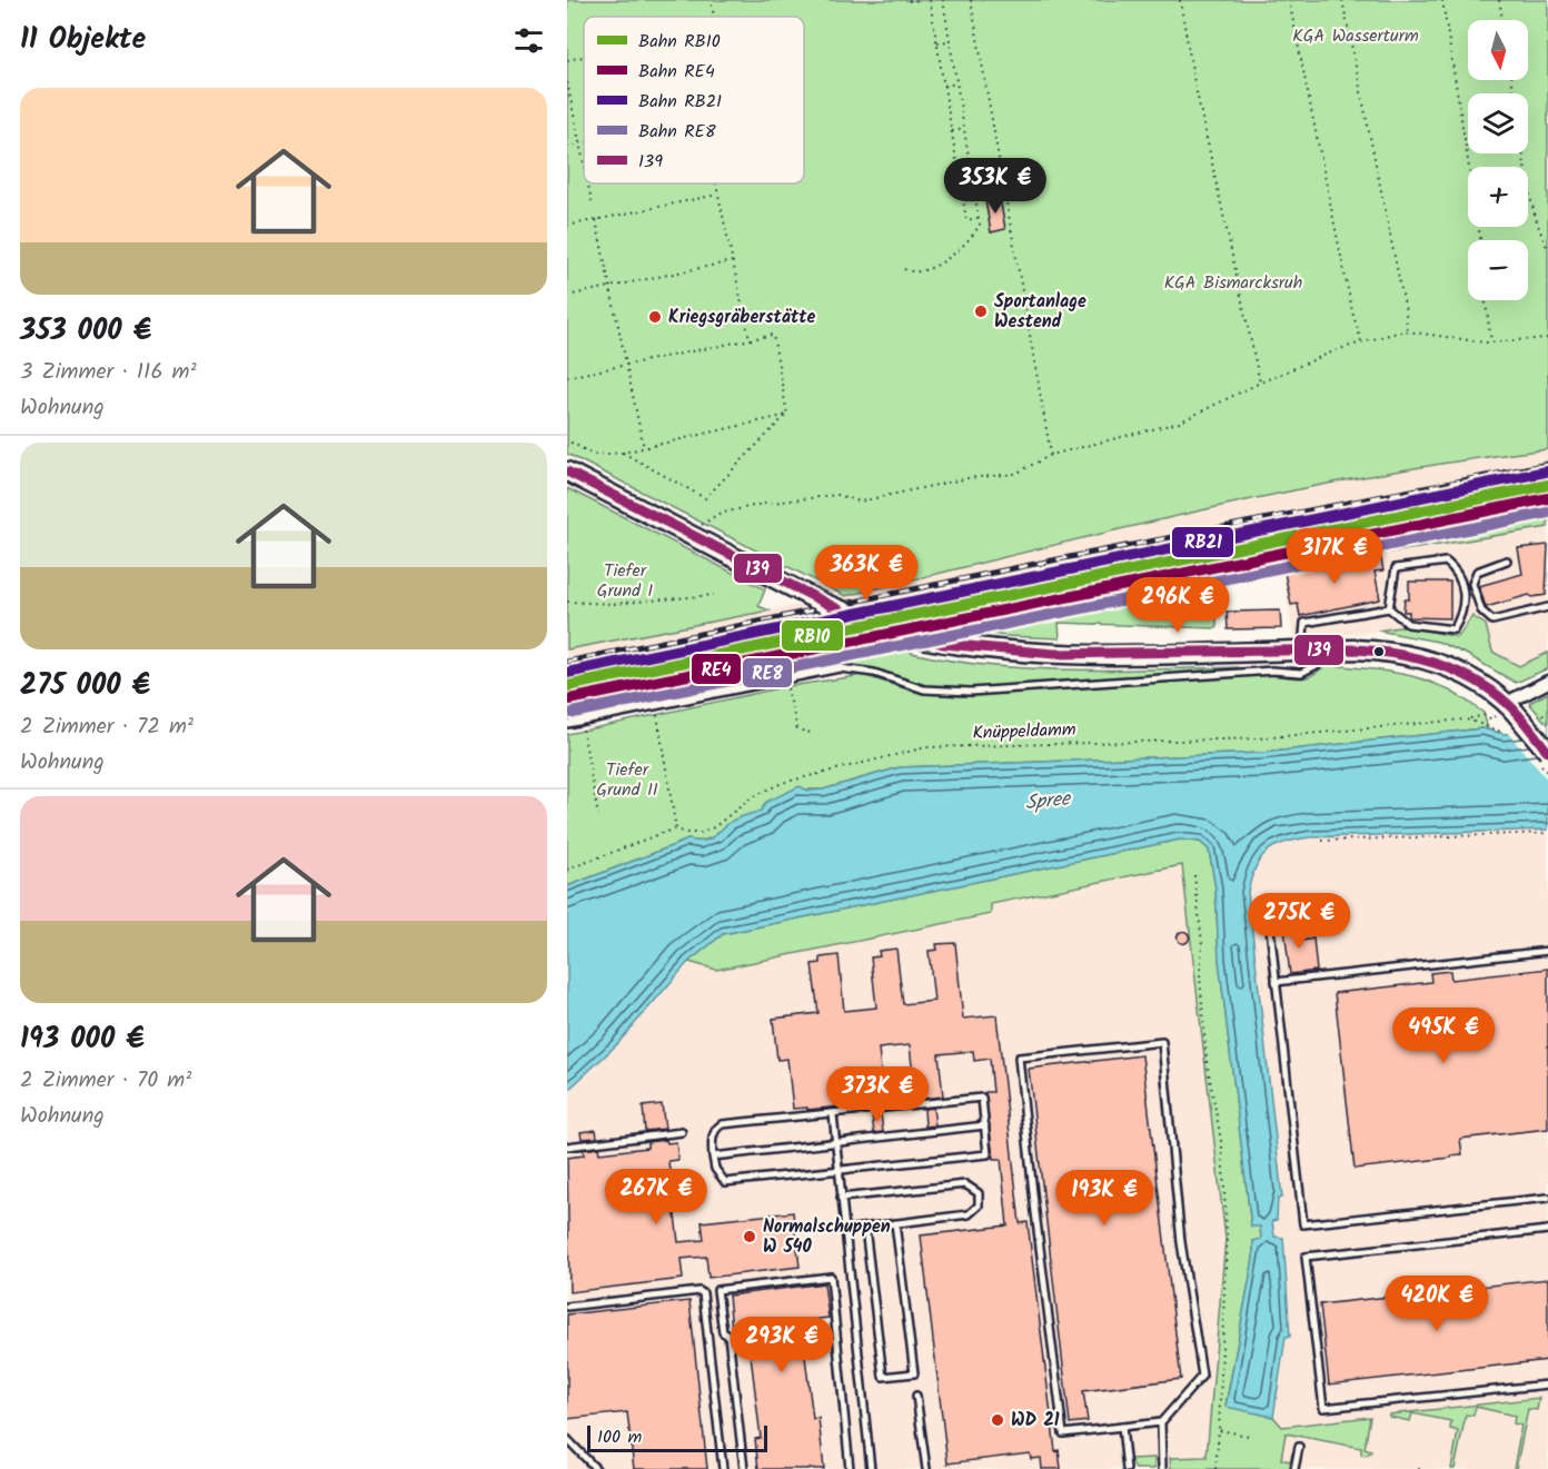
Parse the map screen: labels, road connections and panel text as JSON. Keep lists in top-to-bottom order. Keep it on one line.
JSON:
{"streets":{"path":["Knüppeldamm"]},"water":["Spree"],"parks":["KGA Wasserturm","KGA Bismarcksruh","Tiefer Grund I","Tiefer Grund II"],"places":["Sportanlage Westend","Kriegsgräberstätte","Normalschuppen W 540","WD 21"],"lines":["rail line RB21","transit line 139","rail line RB10","rail line RE4","rail line RE8"],"legend":["Bahn RB10","Bahn RE4","Bahn RB21","Bahn RE8","139"],"scale_bar":"100 m","north":"bottom","page":{"heading":"11 Objekte","map_buttons":["+","−"],"list":[{"name":"353 000 €","note":"3 Zimmer · 116 m² · Wohnung"},{"name":"275 000 €","note":"2 Zimmer · 72 m² · Wohnung"},{"name":"193 000 €","note":"2 Zimmer · 70 m² · Wohnung"}],"price":["353K €","317K €","363K €","296K €","275K €","495K €","373K €","267K €","193K €","420K €","293K €"],"scale":"100 m"}}
